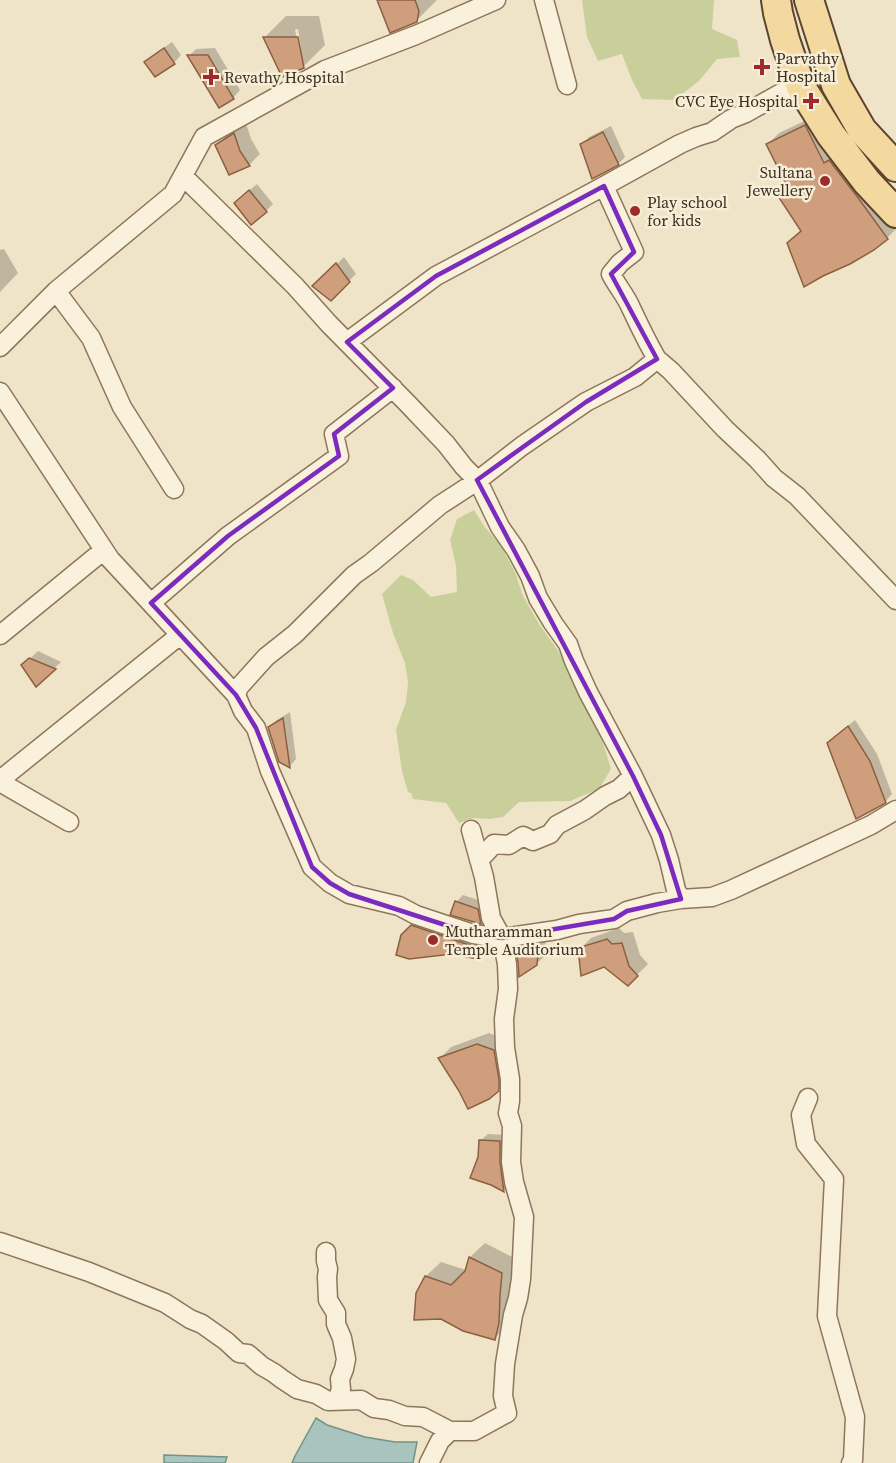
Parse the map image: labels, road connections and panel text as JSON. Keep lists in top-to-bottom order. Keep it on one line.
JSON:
{"places":{"health":["Parvathy Hospital","Revathy Hospital","CVC Eye Hospital"],"other":["Sultana Jewellery","Play school for kids","Mutharamman Temple Auditorium"]}}
